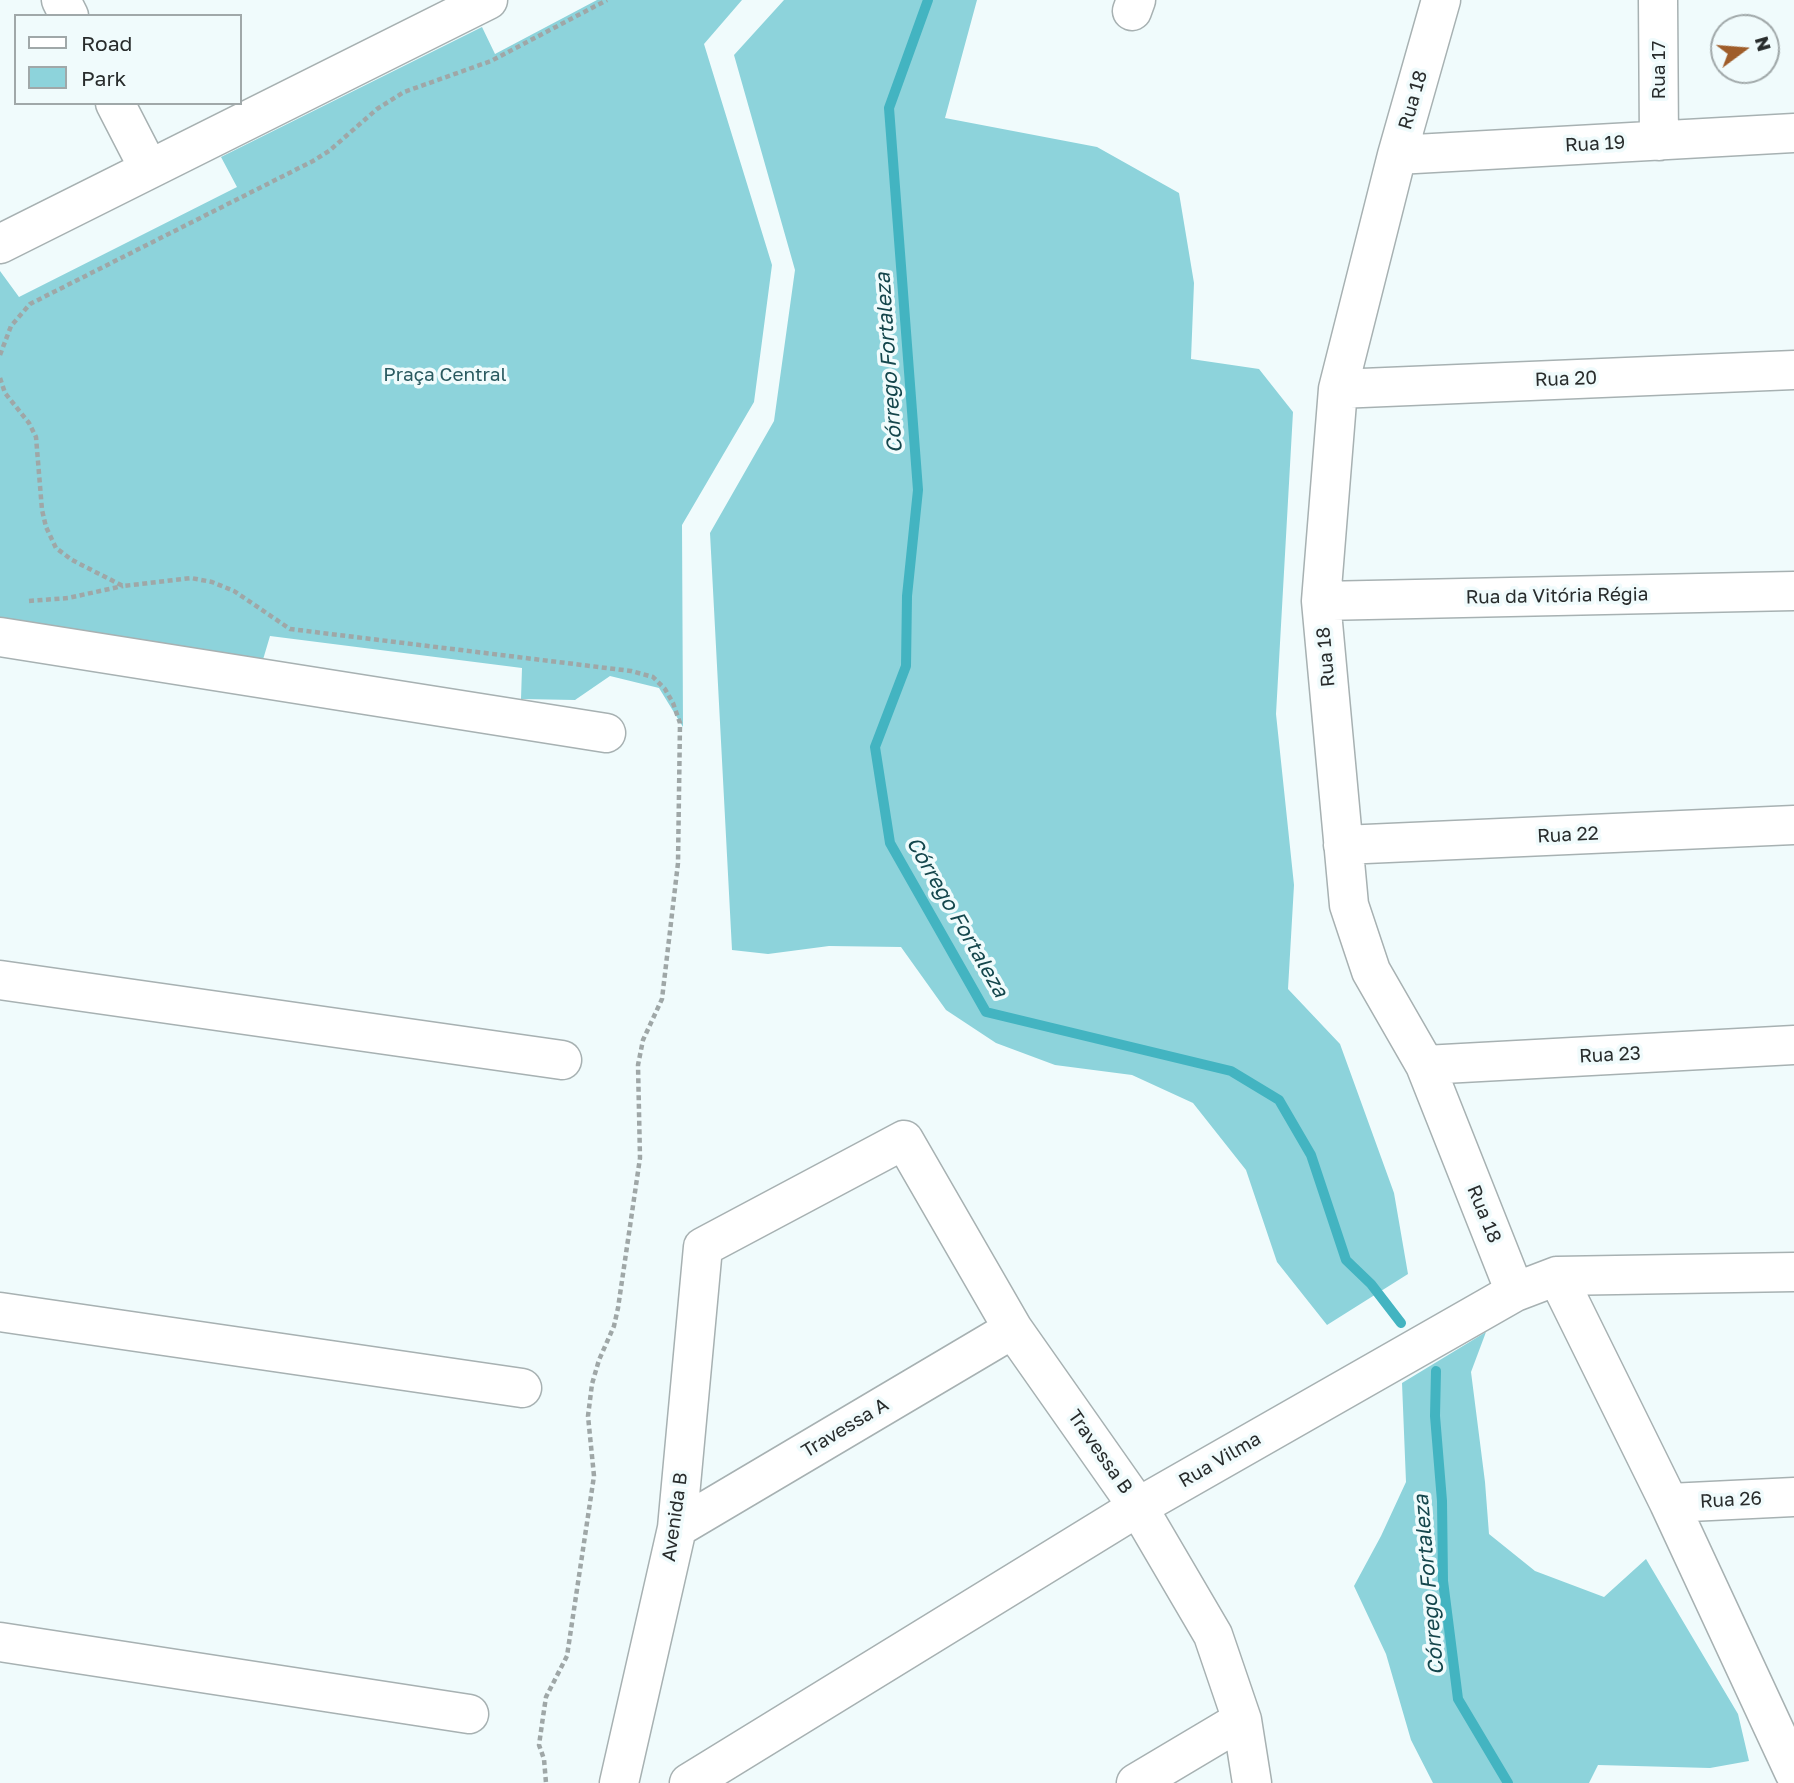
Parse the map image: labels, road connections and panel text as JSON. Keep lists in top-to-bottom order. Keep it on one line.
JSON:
{"streets":{"street":["Rua 17","Rua 18","Rua 19","Rua 20","Rua da Vitória Régia","Rua 22","Rua 23","Travessa A","Travessa B","Rua Vilma","Rua 26","Avenida B"]},"crossings":[["Rua 17","Rua 19"],["Rua 18","Rua 19"],["Rua 18","Rua 20"],["Rua 18","Rua da Vitória Régia"],["Rua 18","Rua 22"],["Rua 18","Rua 23"],["Rua 18","Rua Vilma"],["Travessa A","Travessa B"],["Travessa A","Avenida B"],["Travessa B","Rua Vilma"],["Travessa B","Avenida B"]],"water":["Córrego Fortaleza"],"parks":["Praça Central"],"legend":["Road","Park"],"north":"right"}
